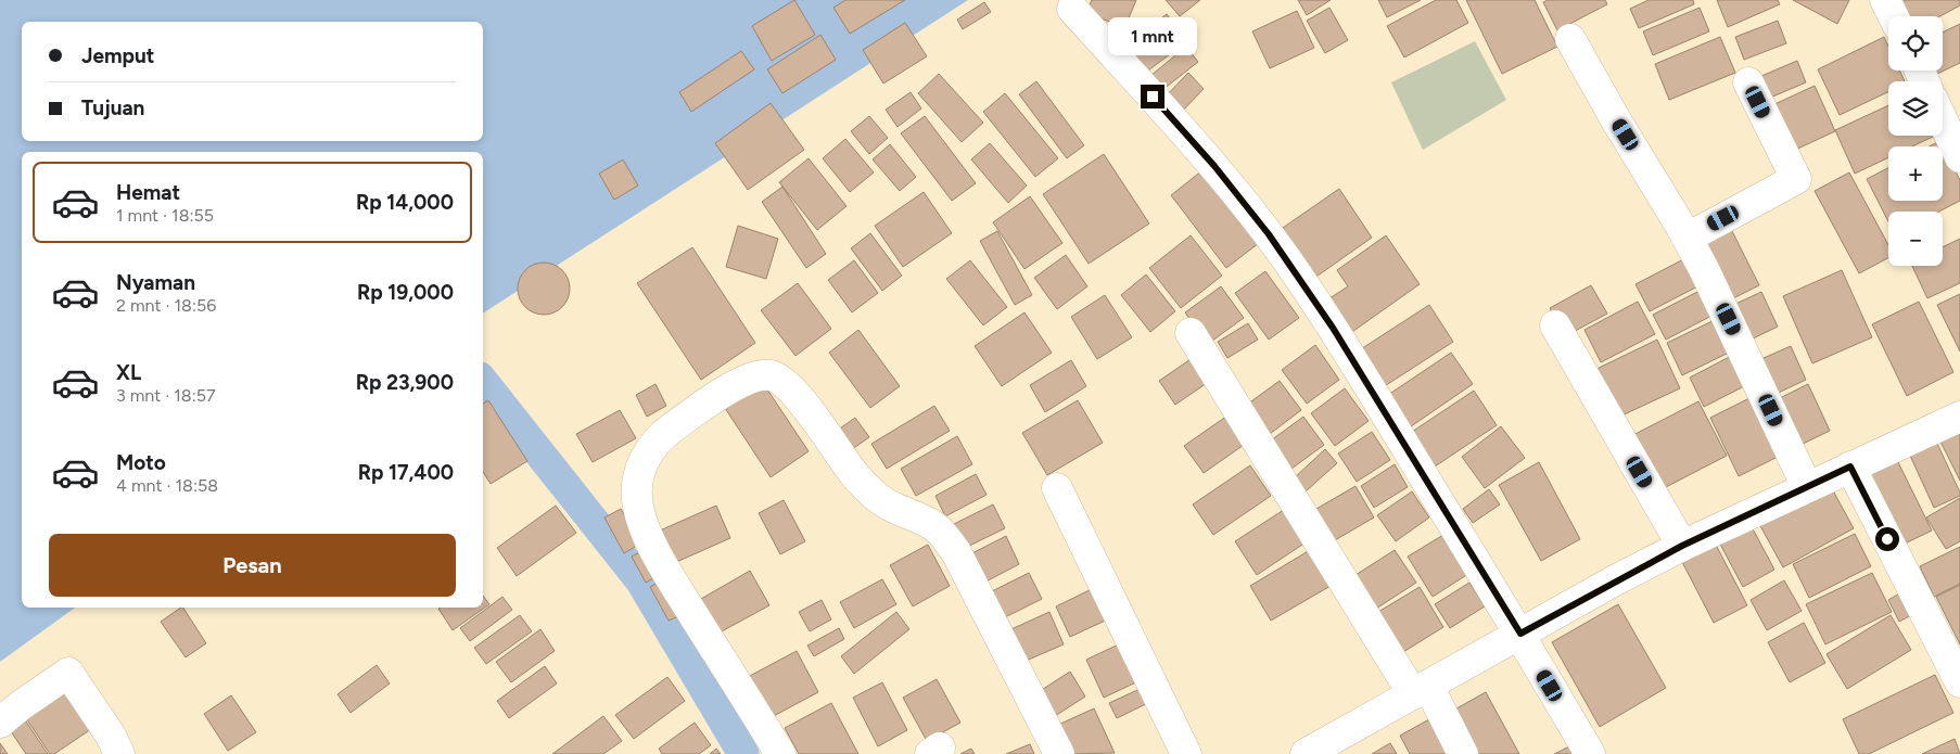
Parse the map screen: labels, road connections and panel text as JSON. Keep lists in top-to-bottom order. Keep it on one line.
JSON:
{"page":{"map_buttons":["+","−"],"bubble":"1 mnt","banner":["Jemput","Tujuan"],"list":[{"name":"Hemat","note":"1 mnt · 18:55","value":"Rp 14,000"},{"name":"Nyaman","note":"2 mnt · 18:56","value":"Rp 19,000"},{"name":"XL","note":"3 mnt · 18:57","value":"Rp 23,900"},{"name":"Moto","note":"4 mnt · 18:58","value":"Rp 17,400"}],"buttons":"Pesan"}}
